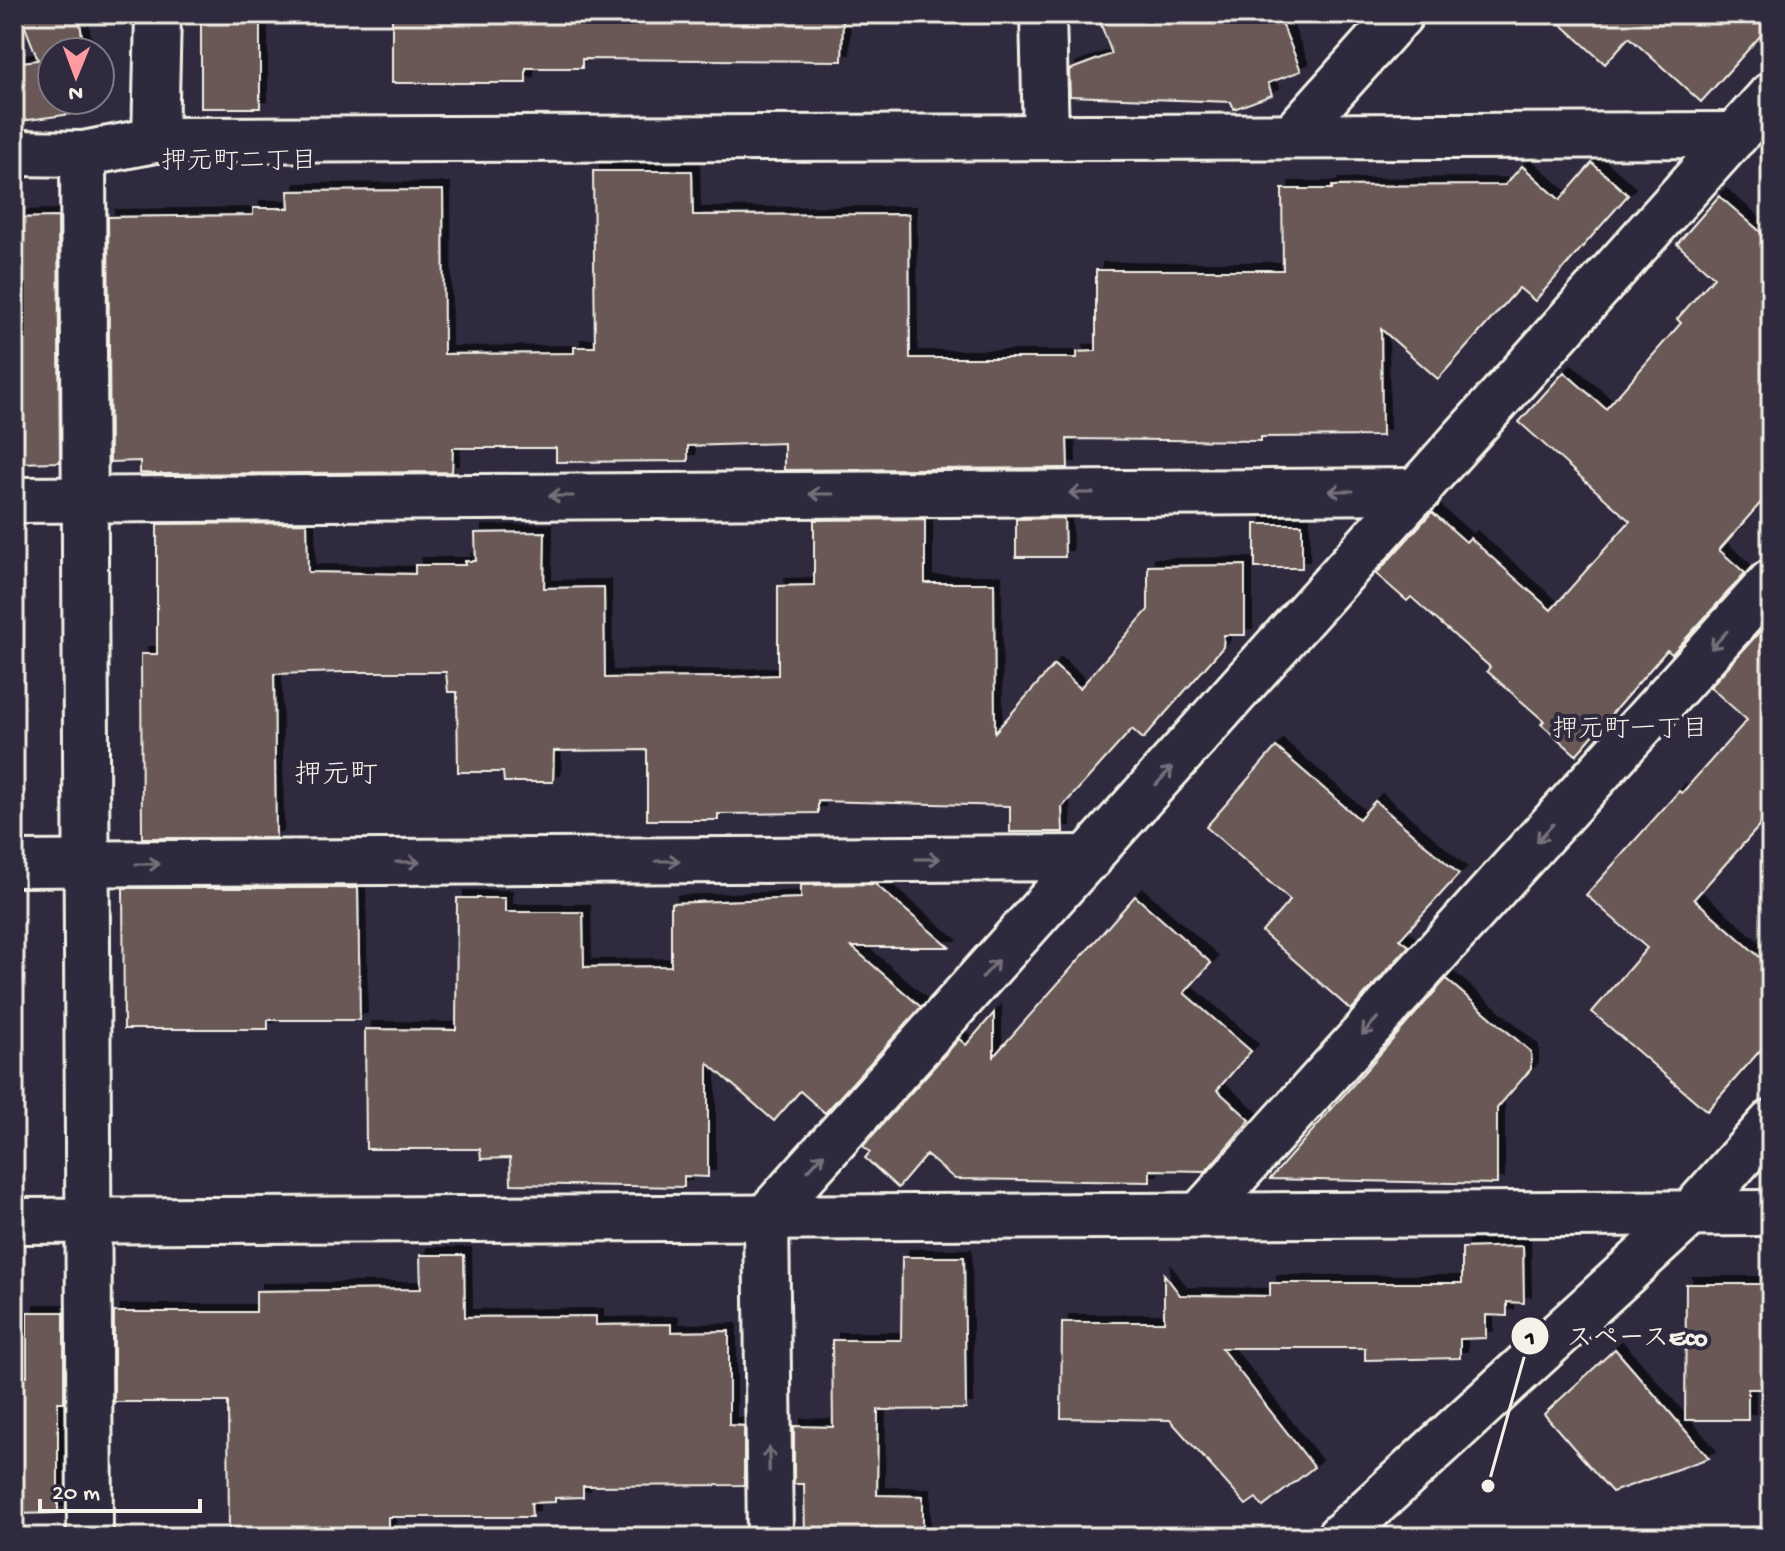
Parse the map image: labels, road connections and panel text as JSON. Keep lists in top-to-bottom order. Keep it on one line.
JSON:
{"districts":["押元町二丁目","押元町一丁目","押元町"],"places":["スペースEco"],"scale_bar":"20 m","north":"bottom"}
